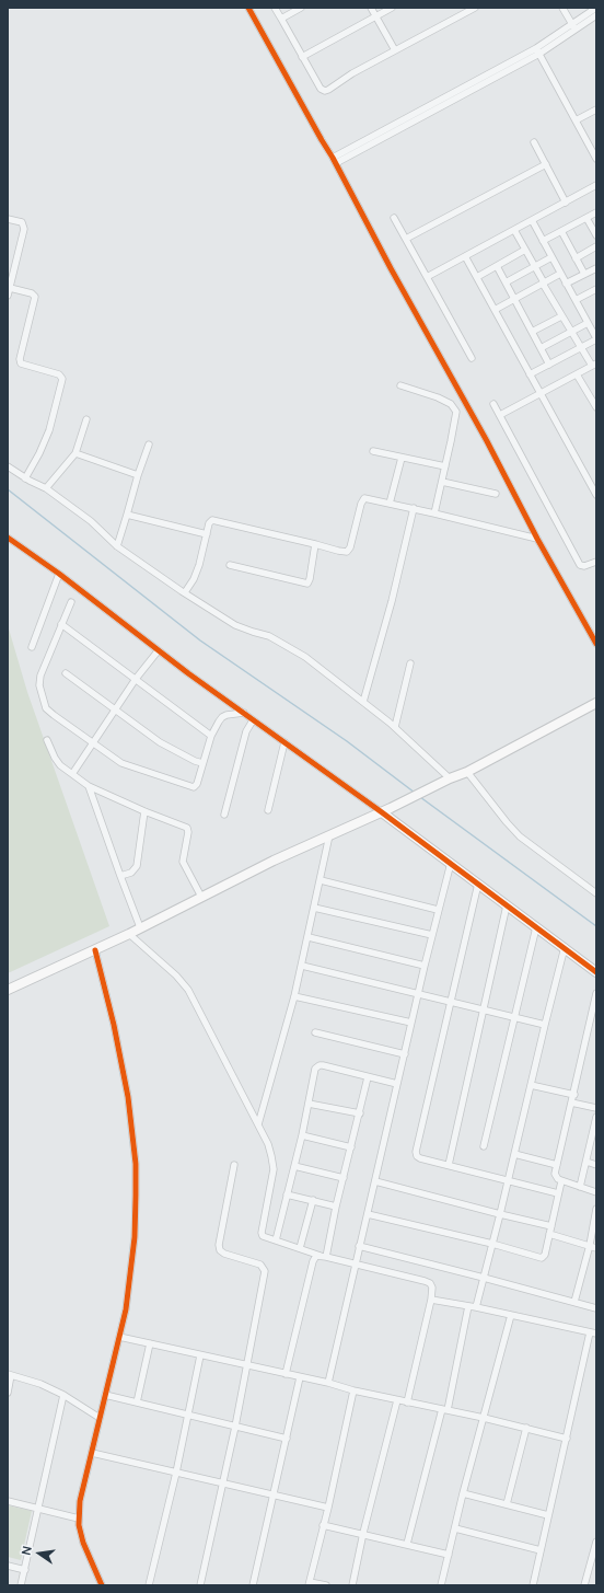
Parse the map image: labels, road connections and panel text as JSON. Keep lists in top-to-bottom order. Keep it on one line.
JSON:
{"north":"left"}
